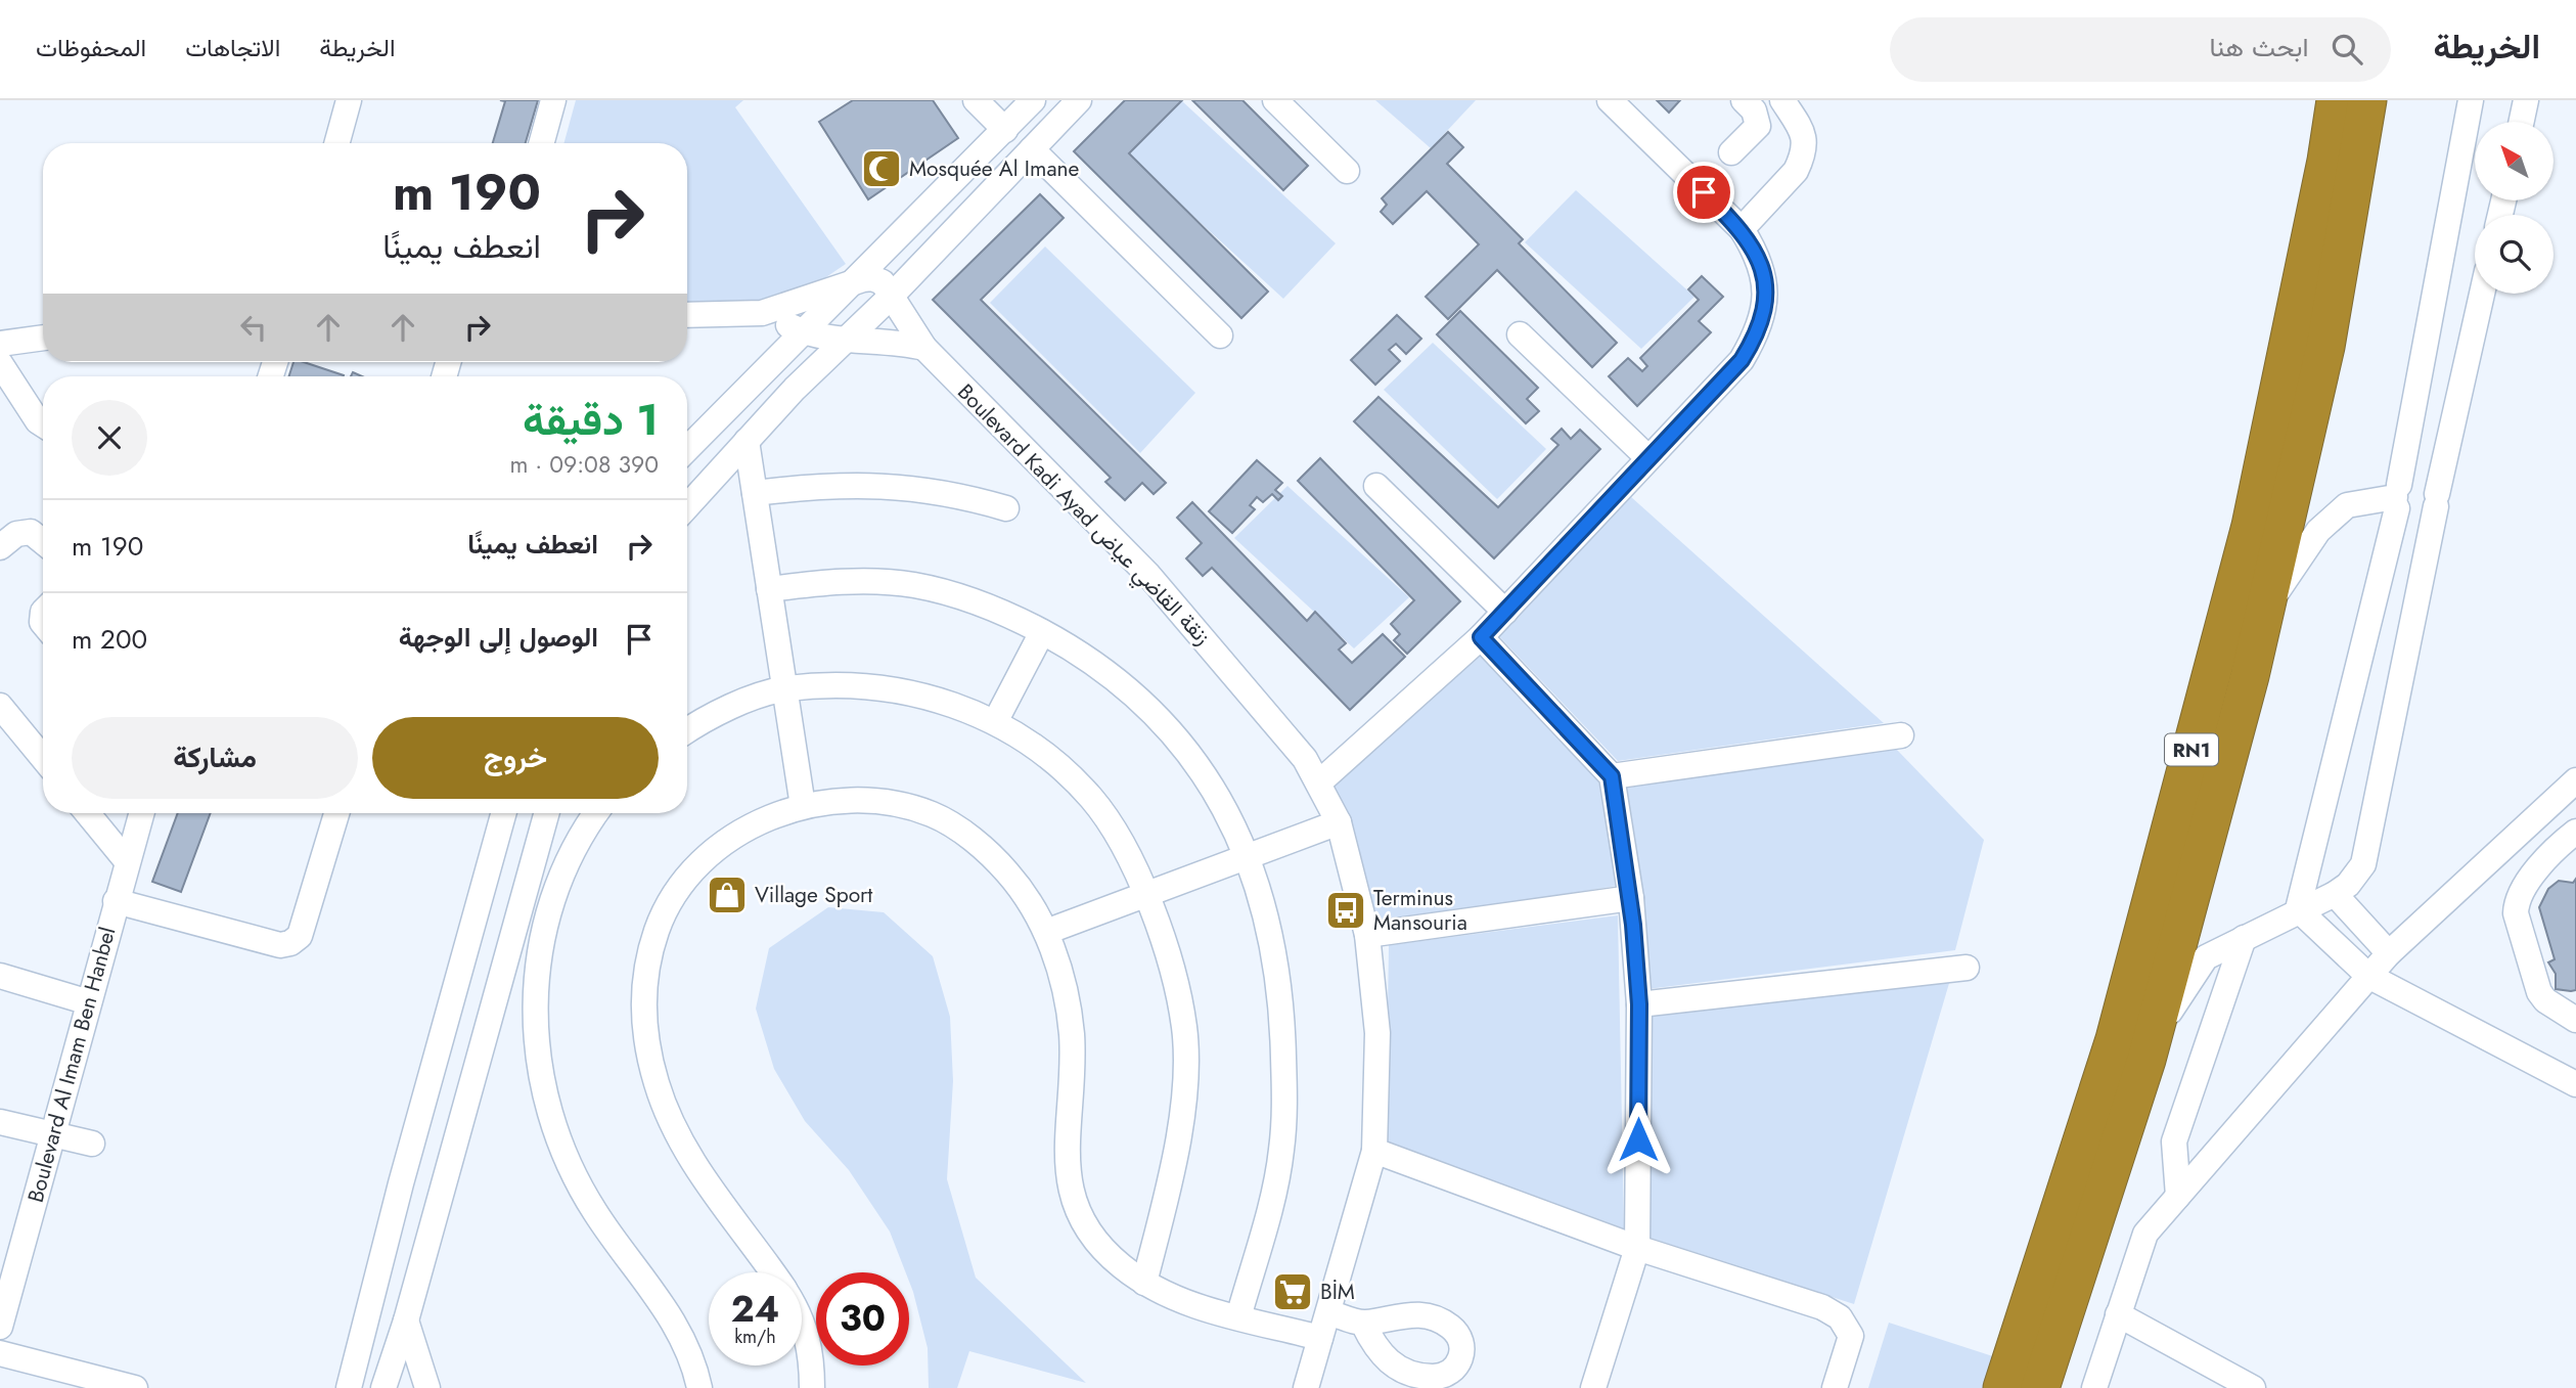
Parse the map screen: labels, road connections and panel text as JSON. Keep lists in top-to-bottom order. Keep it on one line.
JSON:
{"streets":{"highway":["RN1"],"street":["Boulevard Kadi Ayad زنقة القاضي عياض","Boulevard Al Imam Ben Hanbel"]},"places":{"mosque":["Mosquée Al Imane"],"shop":["Village Sport"],"bus stop":["Terminus Mansouria"],"supermarket":["BİM"]},"north":"top left","page":{"header":"الخريطة","search":"ابحث هنا","nav":["الخريطة","الاتجاهات","المحفوظات"],"turn":["190 m","انعطف يمينًا"],"heading":["1 دقيقة","390 m · 09:08"],"list":[{"name":"انعطف يمينًا","value":"190 m"},{"name":"الوصول إلى الوجهة","value":"200 m"}],"buttons":["خروج","مشاركة"],"speed":"24 km/h","limit":"30"}}
